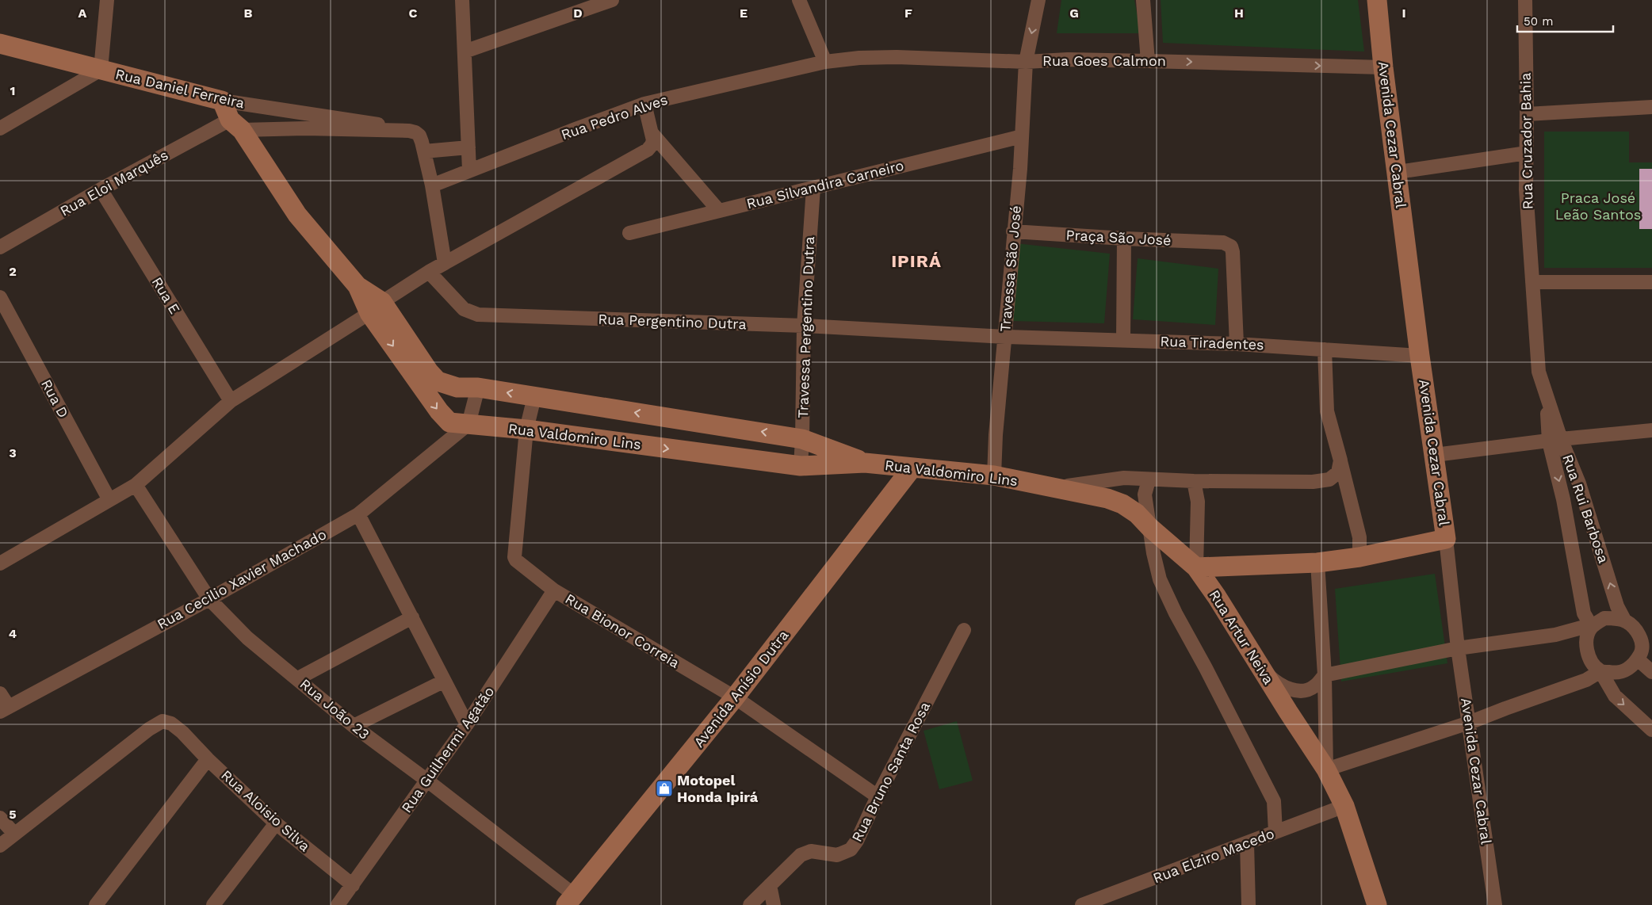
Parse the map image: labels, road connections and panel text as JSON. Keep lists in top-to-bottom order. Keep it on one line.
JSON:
{"streets":{"main road":["Rua Daniel Ferreira","Avenida Cezar Cabral","Rua Valdomiro Lins","Rua Artur Neiva","Avenida Anísio Dutra"],"street":["Rua Goes Calmon","Rua Pedro Alves","Rua Cruzador Bahia","Rua Eloi Marquês","Rua Silvandira Carneiro","Praça São José","Travessa São José","Rua E","Rua Pergentino Dutra","Travessa Pergentino Dutra","Rua Tiradentes","Rua D","Rua Rui Barbosa","Rua Cecilio Xavier Machado","Rua Bionor Correia","Rua João 23","Rua Guilhermi Agatão","Rua Bruno Santa Rosa","Rua Aloisio Silva","Rua Elziro Macedo"]},"crossings":[["Rua Goes Calmon","Rua Pedro Alves"],["Rua Goes Calmon","Avenida Cezar Cabral"],["Rua Goes Calmon","Travessa São José"],["Rua Daniel Ferreira","Rua Valdomiro Lins"],["Avenida Cezar Cabral","Rua Tiradentes"],["Rua Cruzador Bahia","Rua Rui Barbosa"],["Rua Eloi Marquês","Rua E"],["Rua Eloi Marquês","Rua Valdomiro Lins"],["Rua Silvandira Carneiro","Travessa São José"],["Rua Silvandira Carneiro","Travessa Pergentino Dutra"],["Praça São José","Travessa São José"],["Praça São José","Rua Tiradentes"],["Travessa São José","Rua Pergentino Dutra"],["Travessa São José","Rua Tiradentes"],["Travessa São José","Rua Valdomiro Lins"],["Rua Pergentino Dutra","Travessa Pergentino Dutra"],["Rua Pergentino Dutra","Rua Tiradentes"],["Travessa Pergentino Dutra","Rua Valdomiro Lins"],["Rua Valdomiro Lins","Rua Cecilio Xavier Machado"],["Rua Valdomiro Lins","Rua Bionor Correia"],["Rua Valdomiro Lins","Rua Artur Neiva"],["Rua Valdomiro Lins","Avenida Anísio Dutra"],["Rua Cecilio Xavier Machado","Rua João 23"],["Rua Bionor Correia","Avenida Anísio Dutra"],["Rua Bionor Correia","Rua Guilhermi Agatão"],["Rua Bionor Correia","Rua Bruno Santa Rosa"],["Rua Artur Neiva","Rua Elziro Macedo"],["Avenida Anísio Dutra","Rua João 23"],["Rua João 23","Rua Guilhermi Agatão"],["Rua Guilhermi Agatão","Rua Aloisio Silva"]],"one_way":["Rua Goes Calmon"],"districts":["IPIRÁ"],"parks":["Praca José Leão Santos"],"places":{"shop":["Motopel Honda Ipirá"]},"scale_bar":"50 m","grid":{"columns":["A","B","C","D","E","F","G","H","I"],"rows":["1","2","3","4","5"]}}
